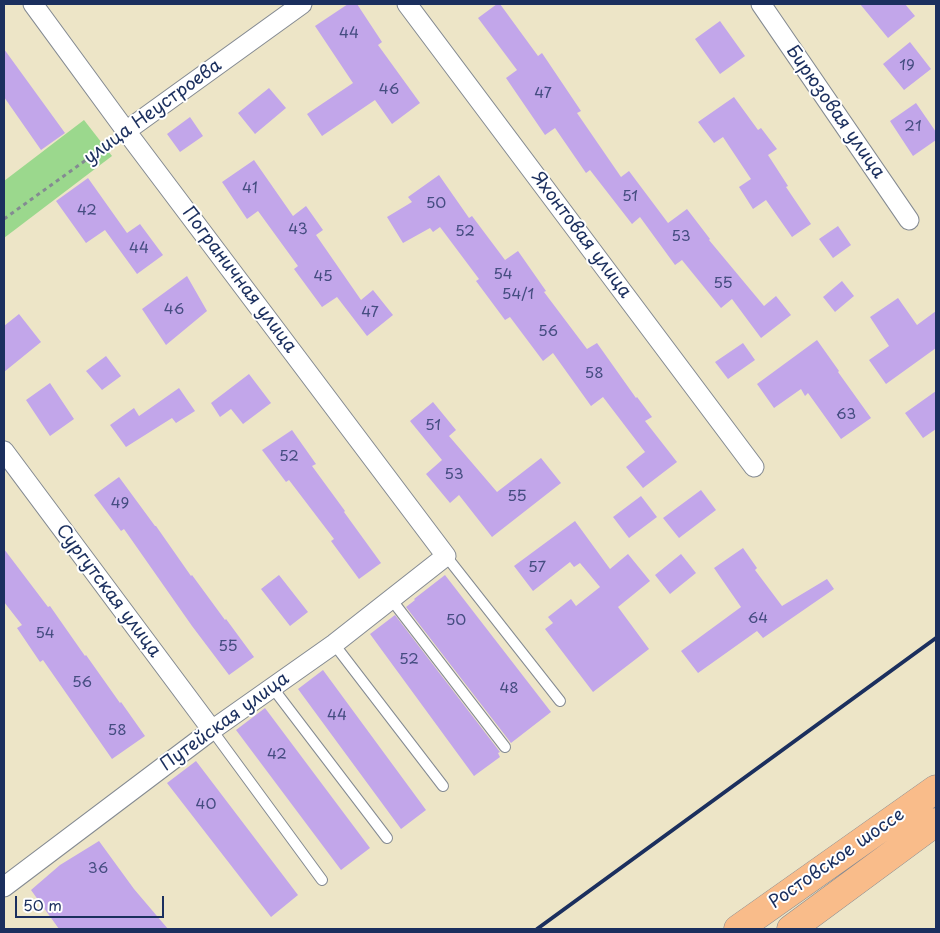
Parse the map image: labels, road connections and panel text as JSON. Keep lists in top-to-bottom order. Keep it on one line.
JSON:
{"streets":{"highway":["Ростовское шоссе"],"street":["улица Неустроева","Бирюзовая улица","Яхонтовая улица","Пограничная улица","Сургутская улица","Путейская улица"]},"crossings":[["улица Неустроева","Пограничная улица"],["Пограничная улица","Путейская улица"],["Сургутская улица","Путейская улица"]],"house_numbers":["44","19","46","47","21","41","51","50","42","43","52","53","44","54","45","55","54/1","46","47","56","58","63","51","52","53","55","49","57","64","50","54","55","52","56","48","44","58","42","40","36"],"scale_bar":"50 m"}
